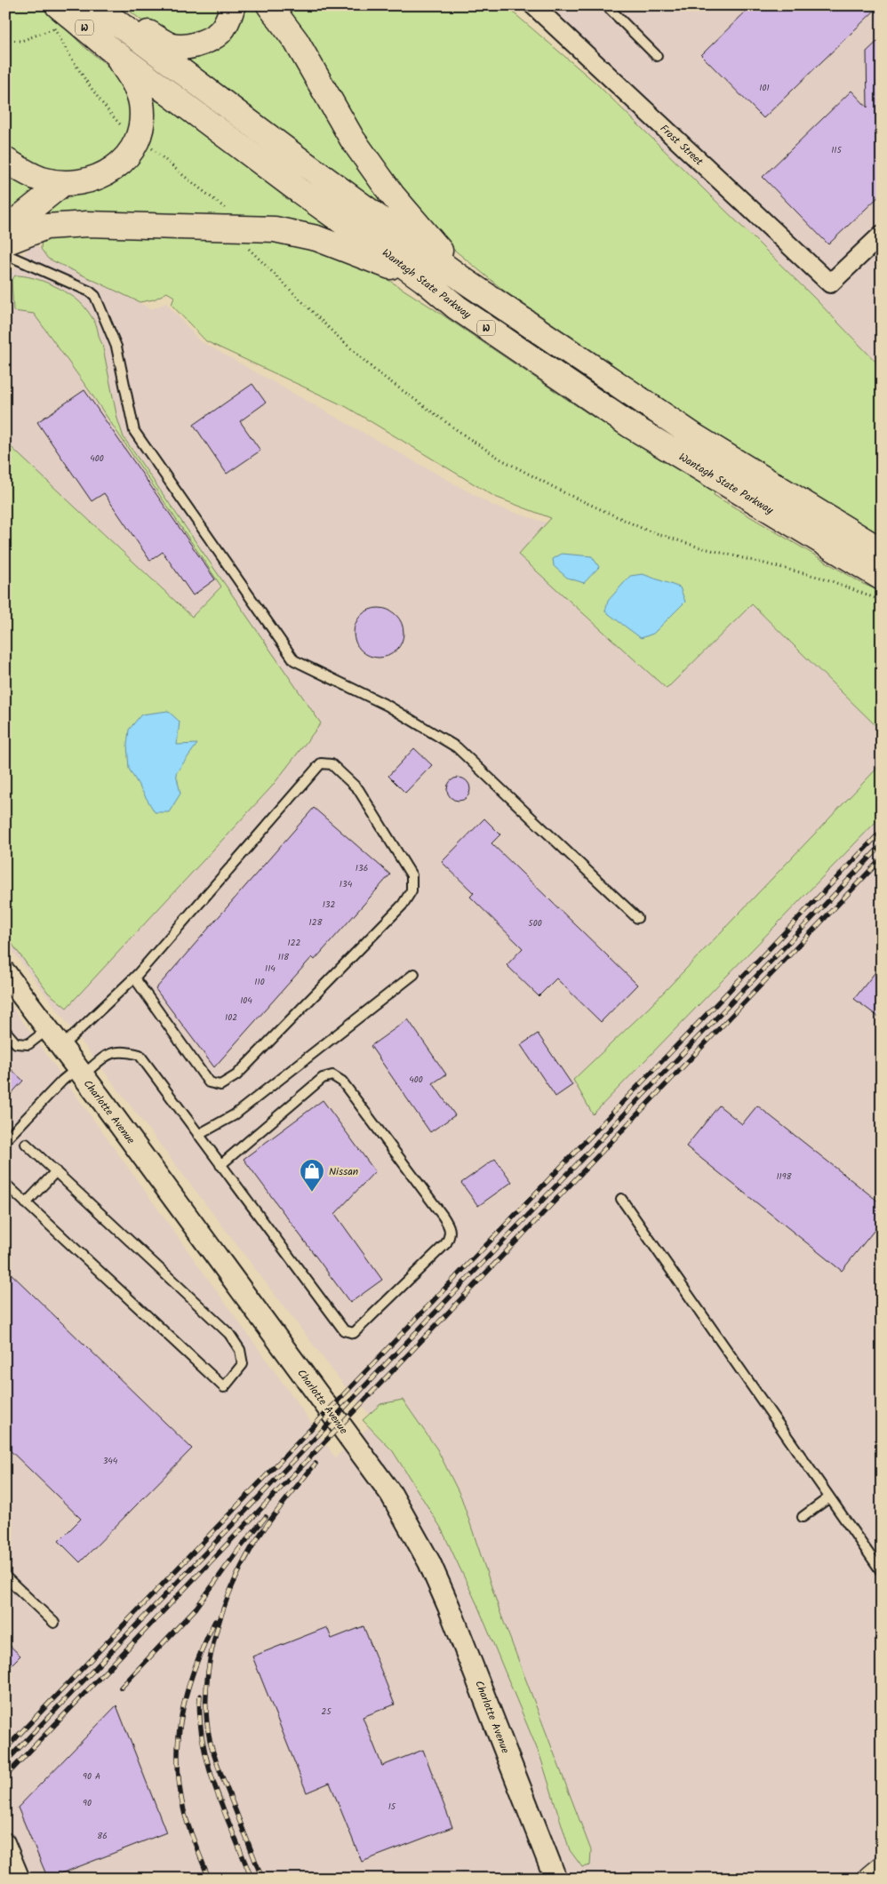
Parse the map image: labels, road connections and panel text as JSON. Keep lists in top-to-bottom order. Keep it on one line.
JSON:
{"streets":{"main road":["W","Wantagh State Parkway"],"street":["Frost Street","Charlotte Avenue"]},"places":{"shop":["Nissan"]},"house_numbers":["101","115","400","136","134","132","128","500","122","118","114","110","104","102","400","1198","344","25","90 A","90","15","86"]}
